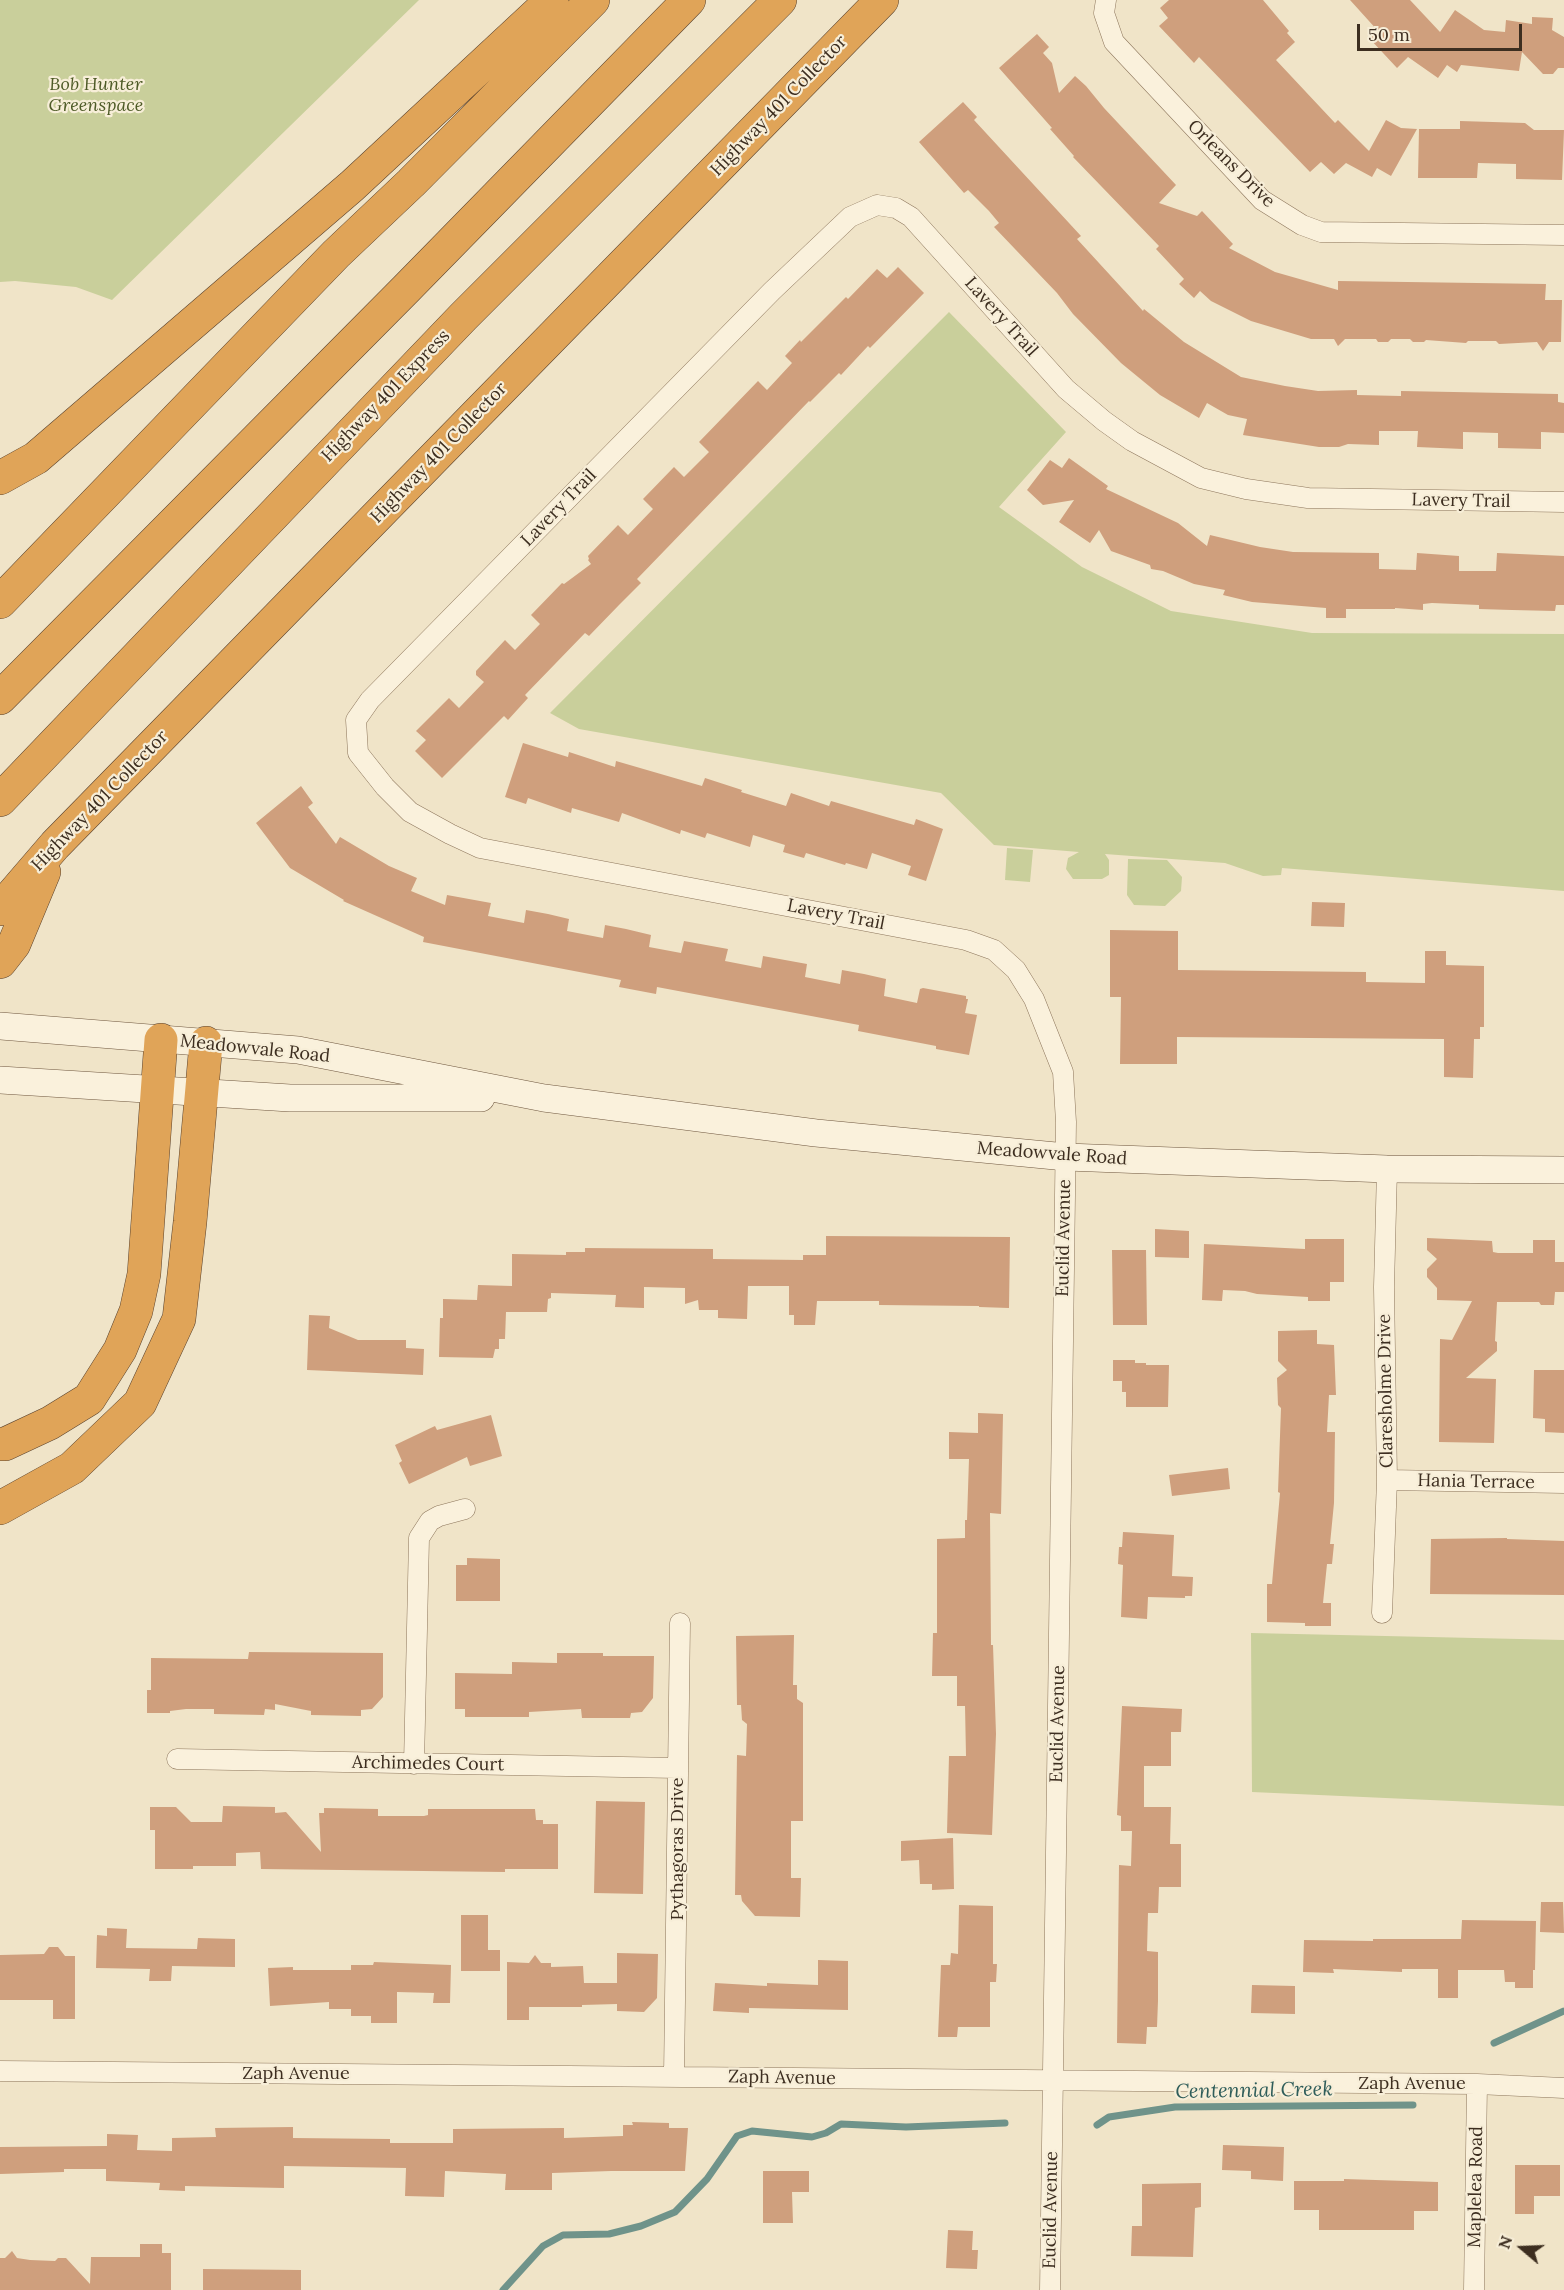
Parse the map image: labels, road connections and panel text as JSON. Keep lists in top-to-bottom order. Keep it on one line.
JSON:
{"streets":{"highway":["Highway 401 Collector","Highway 401 Express"],"main road":["Meadowvale Road"],"street":["Orleans Drive","Lavery Trail","Euclid Avenue","Claresholme Drive","Hania Terrace","Archimedes Court","Pythagoras Drive","Zaph Avenue","Maplelea Road"]},"crossings":[["Lavery Trail","Meadowvale Road"],["Lavery Trail","Euclid Avenue"],["Meadowvale Road","Euclid Avenue"],["Meadowvale Road","Claresholme Drive"],["Euclid Avenue","Zaph Avenue"],["Claresholme Drive","Hania Terrace"],["Archimedes Court","Pythagoras Drive"],["Pythagoras Drive","Zaph Avenue"],["Zaph Avenue","Maplelea Road"]],"water":["Centennial Creek"],"parks":["Bob Hunter Greenspace"],"scale_bar":"50 m","north":"left"}
